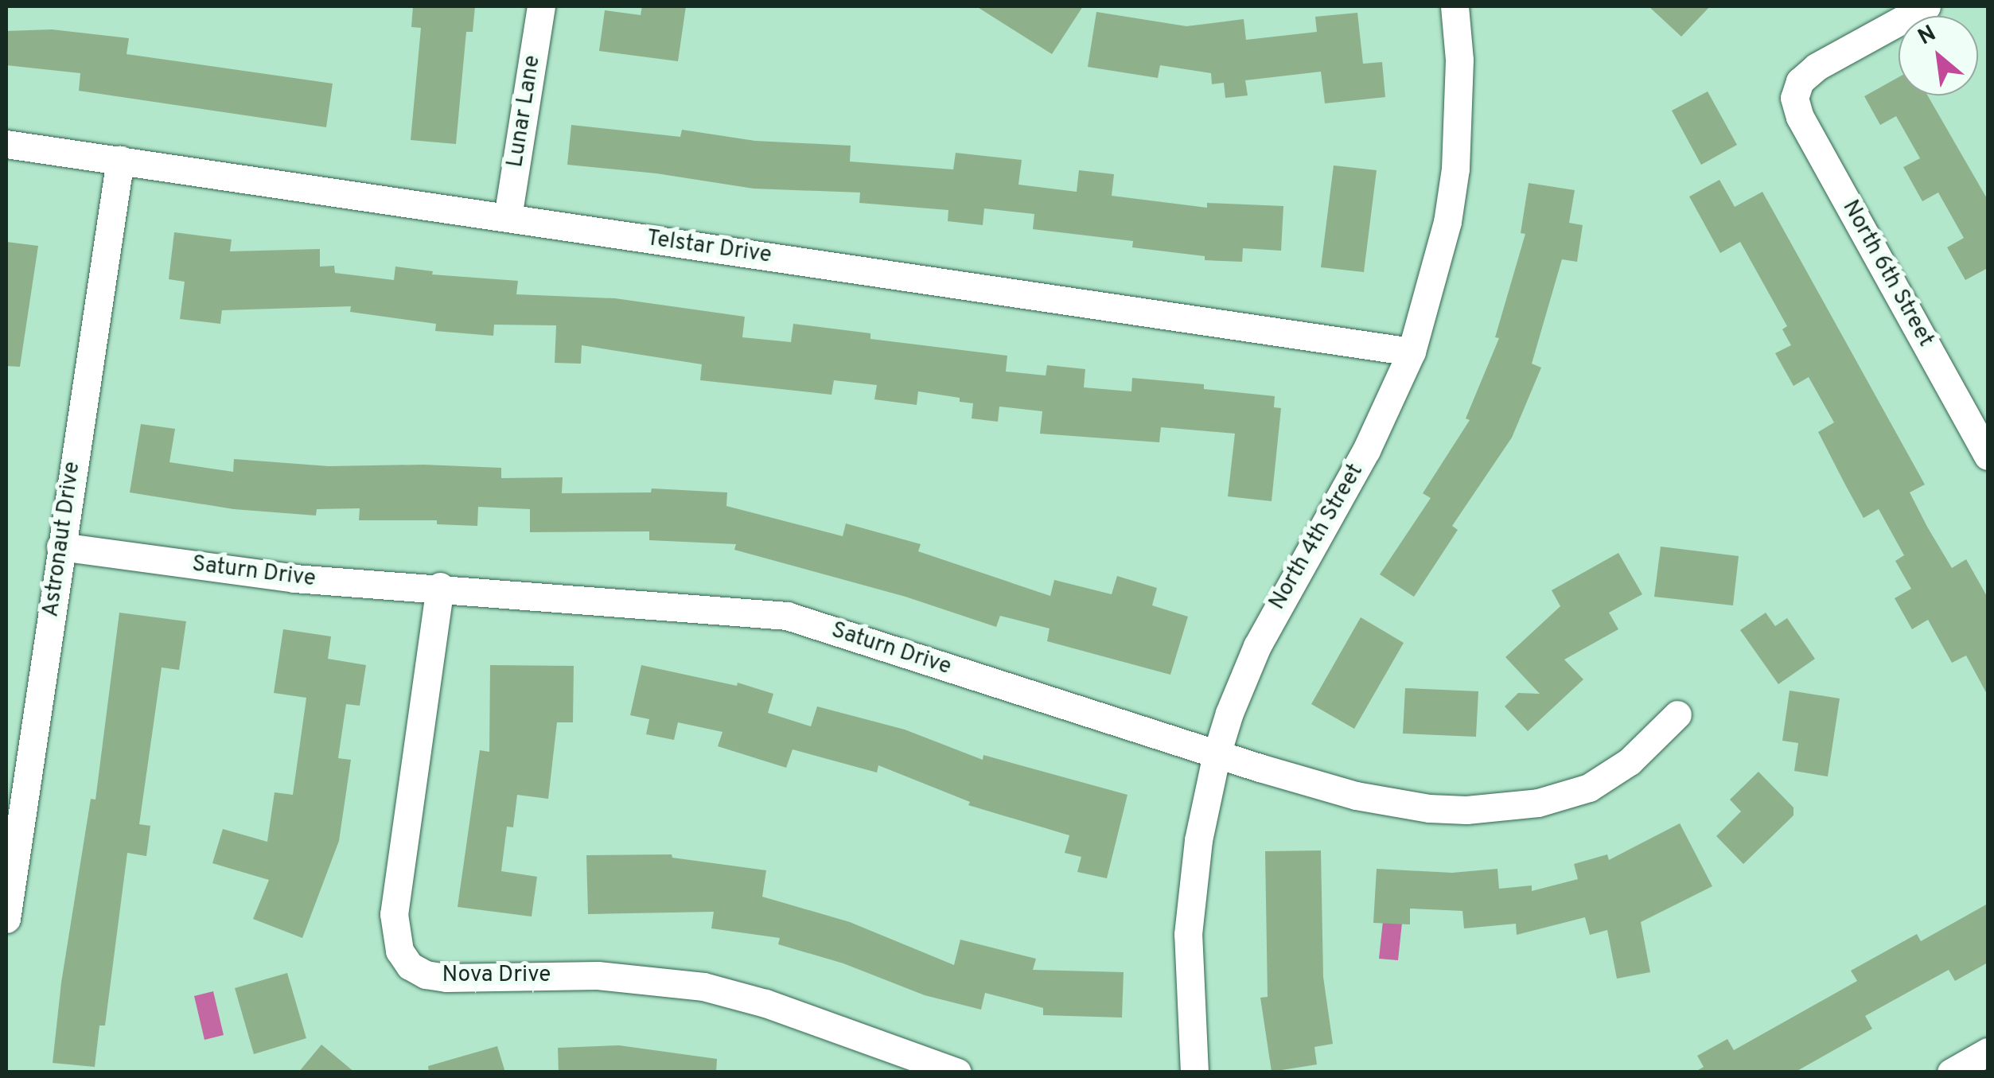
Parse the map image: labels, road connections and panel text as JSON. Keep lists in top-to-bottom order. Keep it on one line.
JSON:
{"streets":{"street":["Lunar Lane","Telstar Drive","North 6th Street","North 4th Street","Astronaut Drive","Saturn Drive","Nova Drive"]},"crossings":[["Lunar Lane","Telstar Drive"],["Telstar Drive","North 4th Street"],["Telstar Drive","Astronaut Drive"],["North 4th Street","Saturn Drive"],["Astronaut Drive","Saturn Drive"],["Saturn Drive","Nova Drive"]],"north":"top left"}
